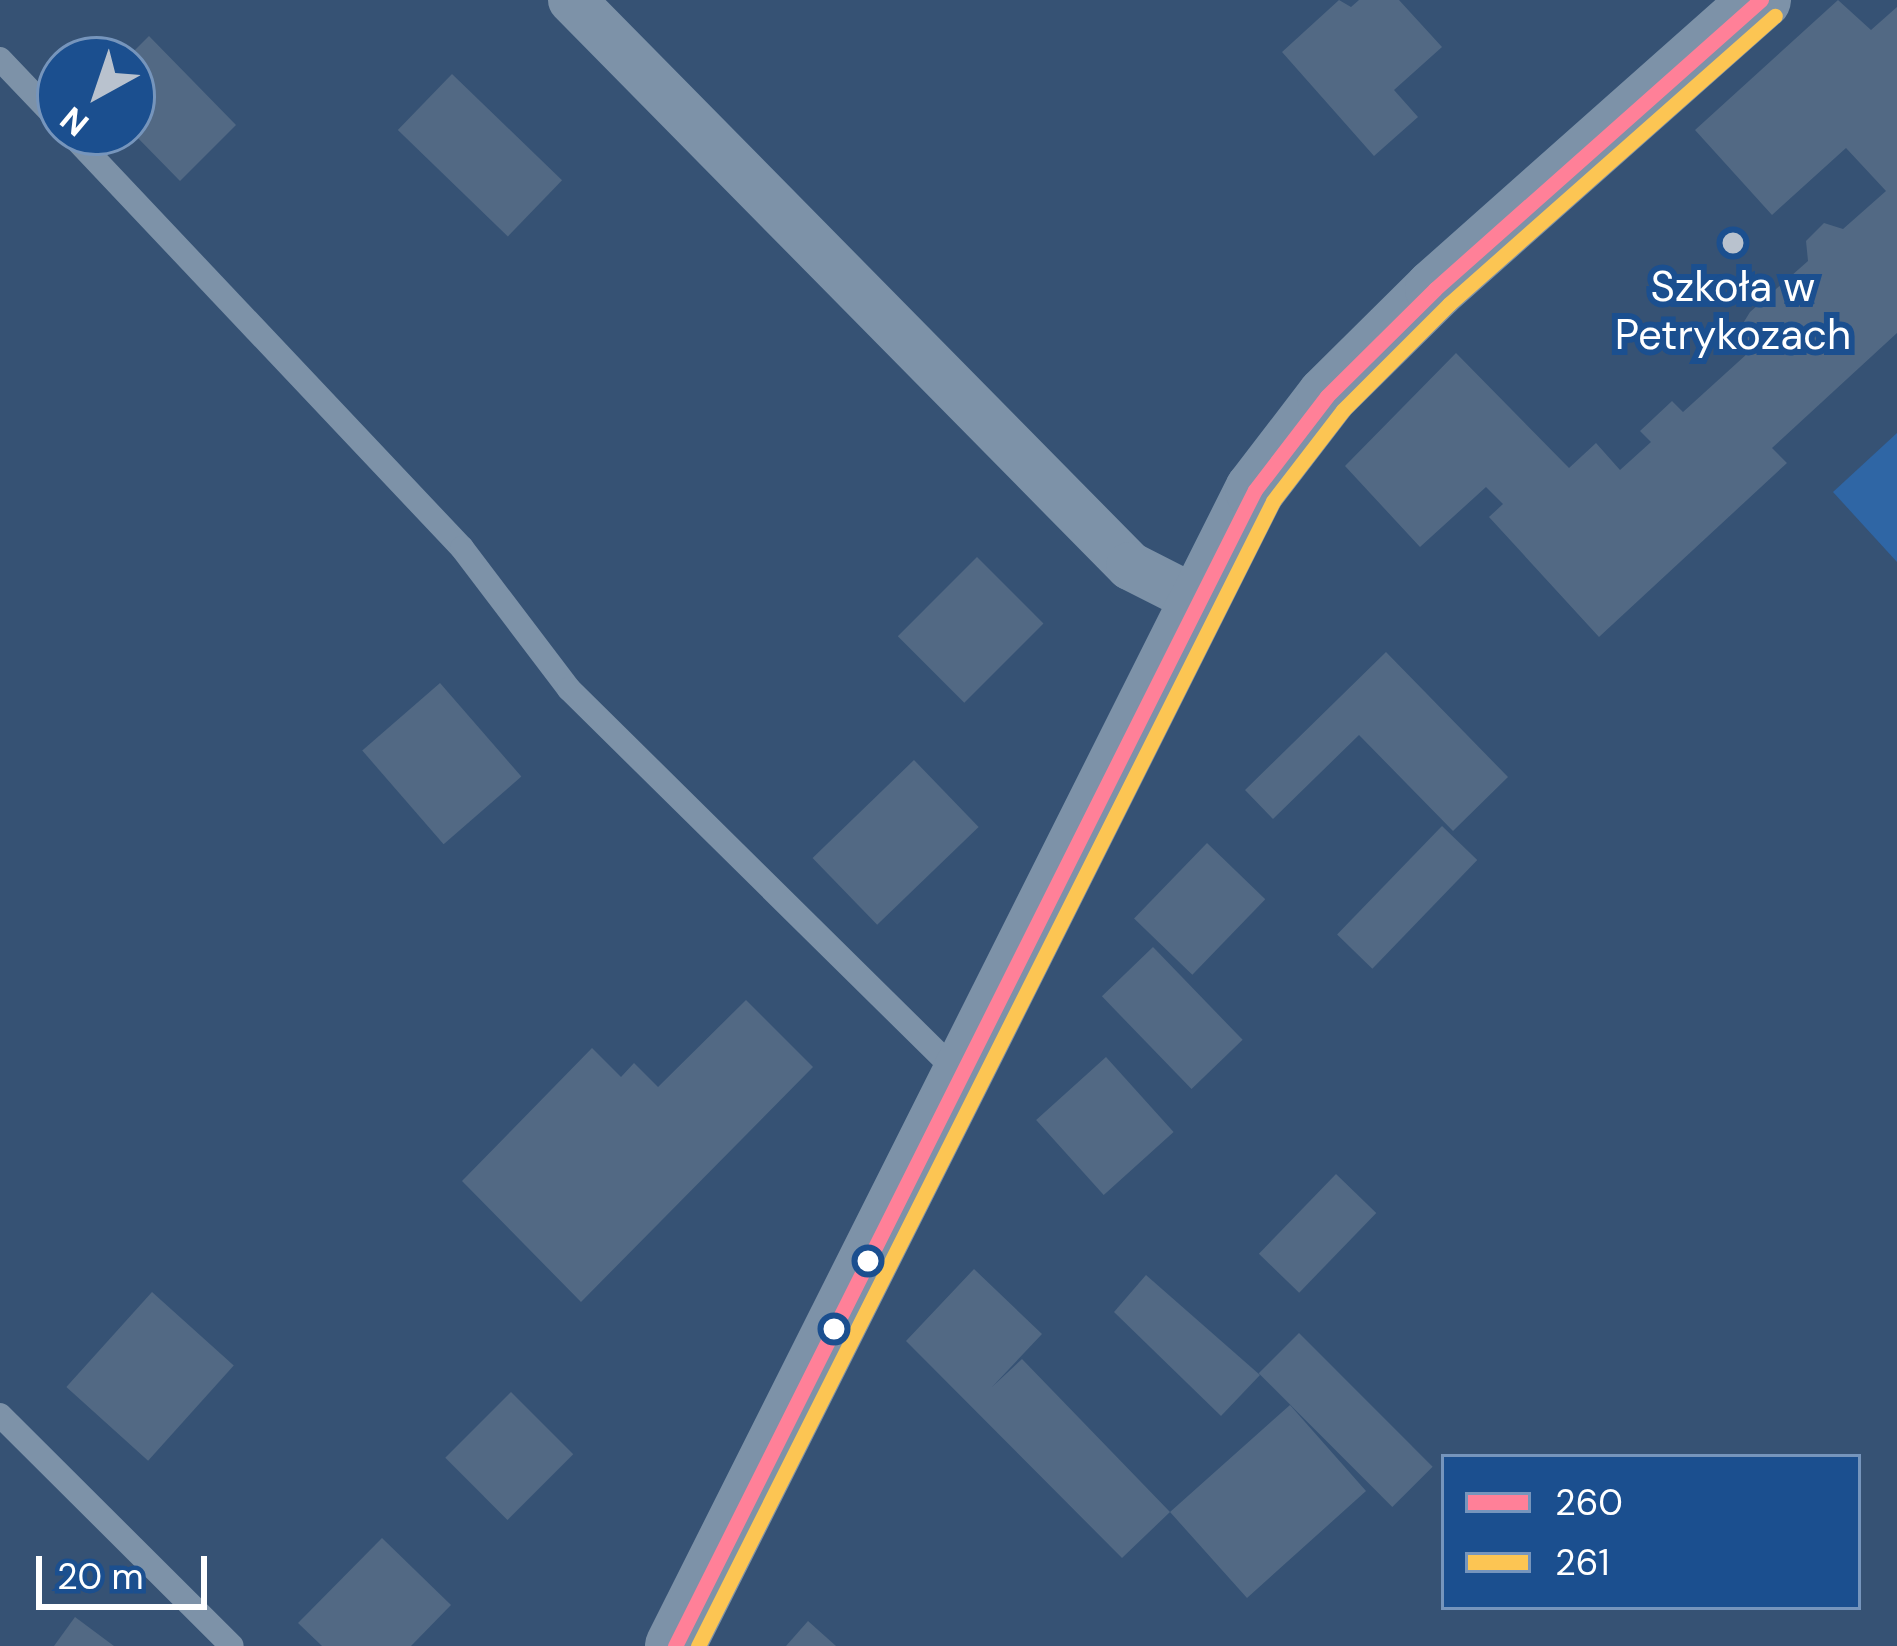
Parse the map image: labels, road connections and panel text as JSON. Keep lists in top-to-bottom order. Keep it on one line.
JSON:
{"places":["Szkoła w Petrykozach"],"lines":["transit line 260","transit line 261"],"legend":["260","261"],"scale_bar":"20 m","north":"bottom left"}
